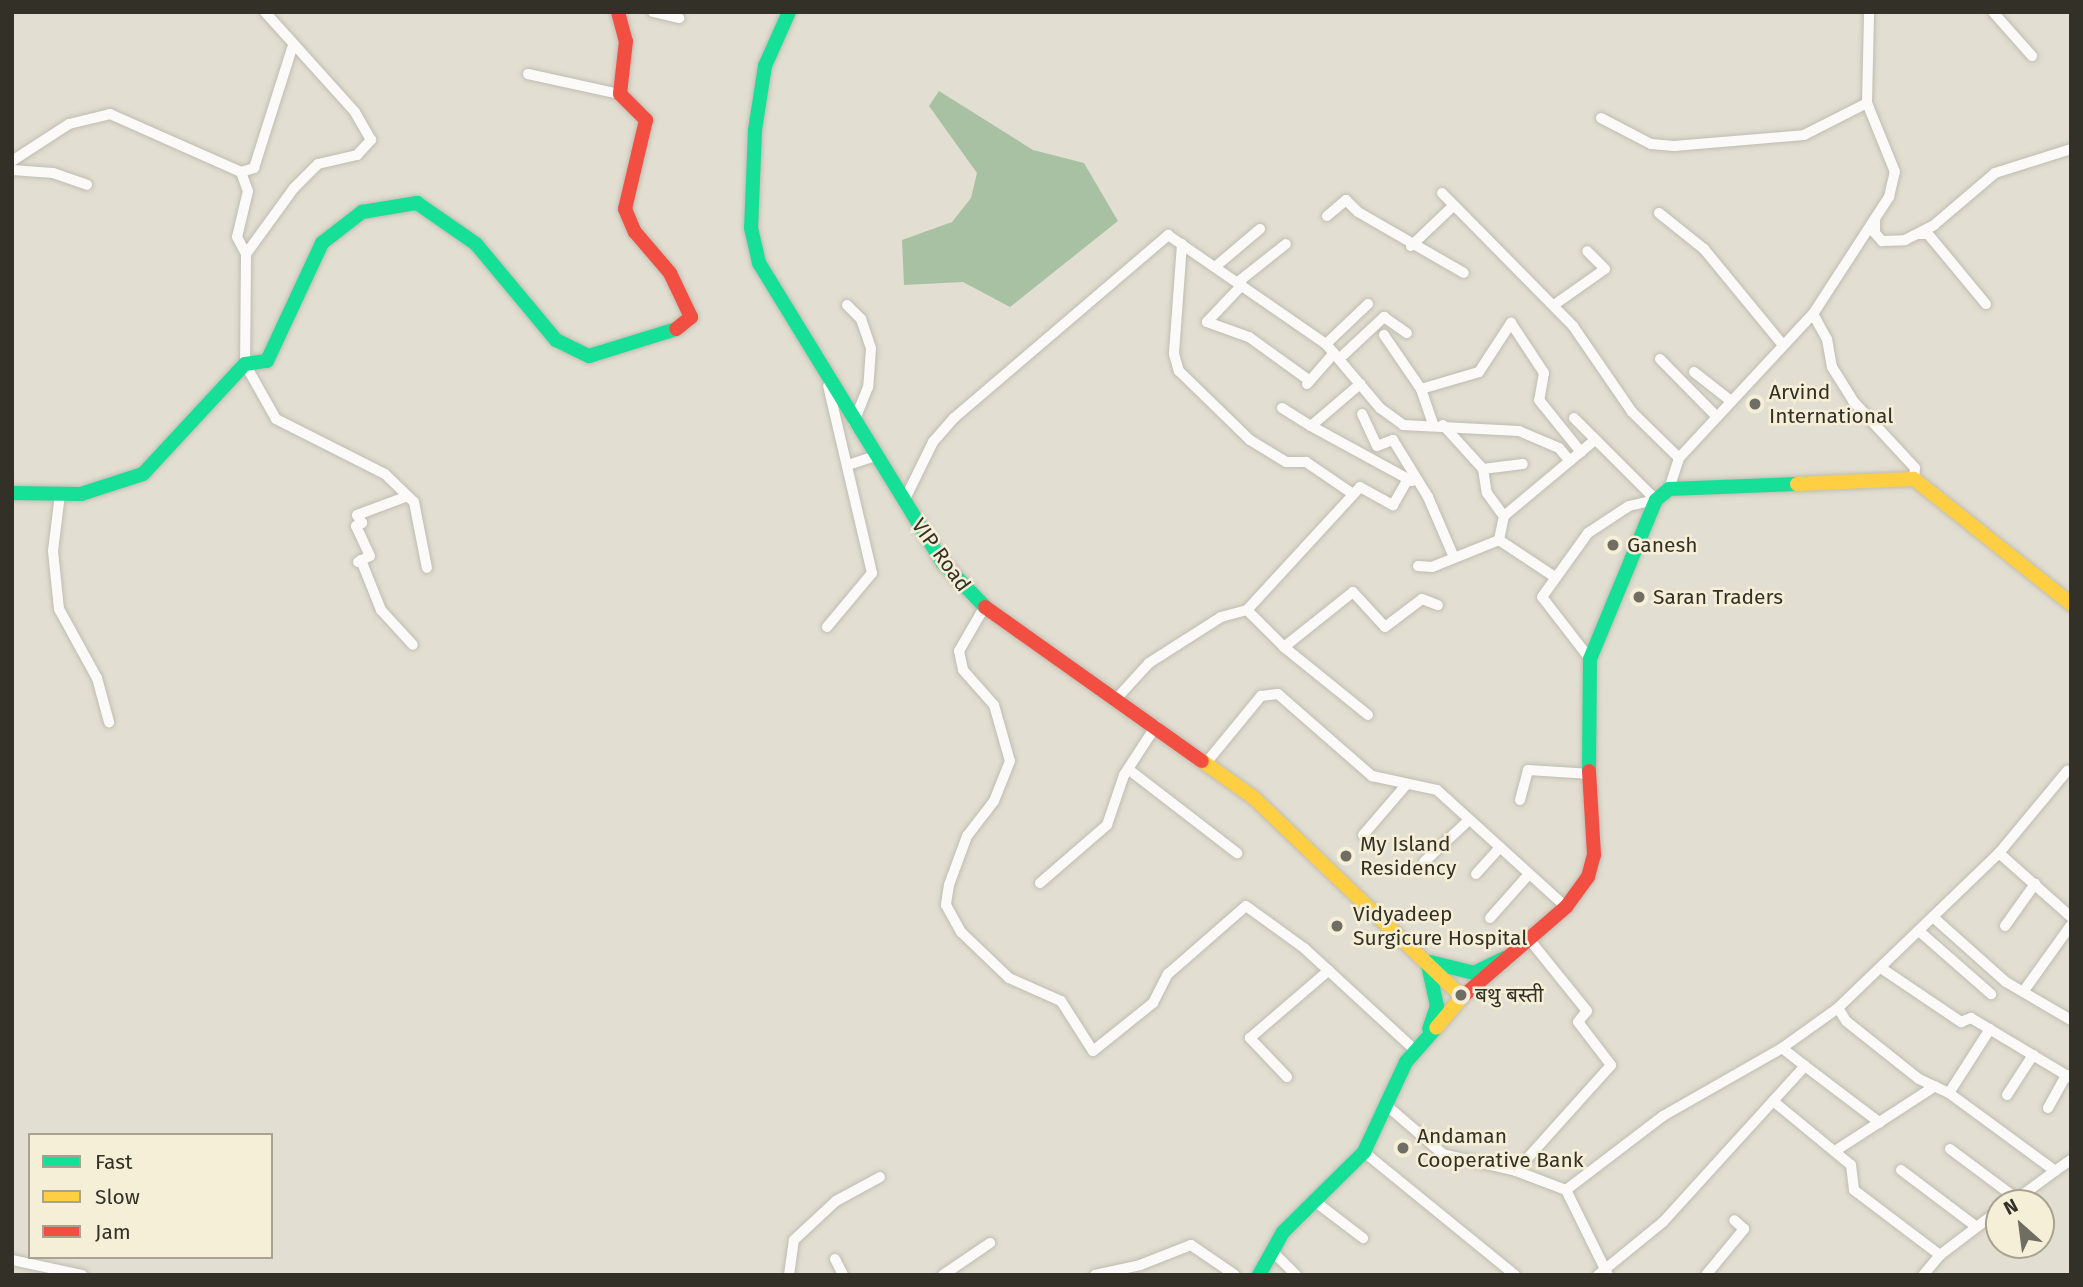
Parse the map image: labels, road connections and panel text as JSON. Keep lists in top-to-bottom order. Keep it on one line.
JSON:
{"streets":{"main road":["VIP Road"]},"places":["Arvind International","Ganesh","Saran Traders","My Island Residency","Vidyadeep Surgicure Hospital","बथु बस्ती","Andaman Cooperative Bank"],"legend":["Fast","Slow","Jam"],"north":"top left"}
